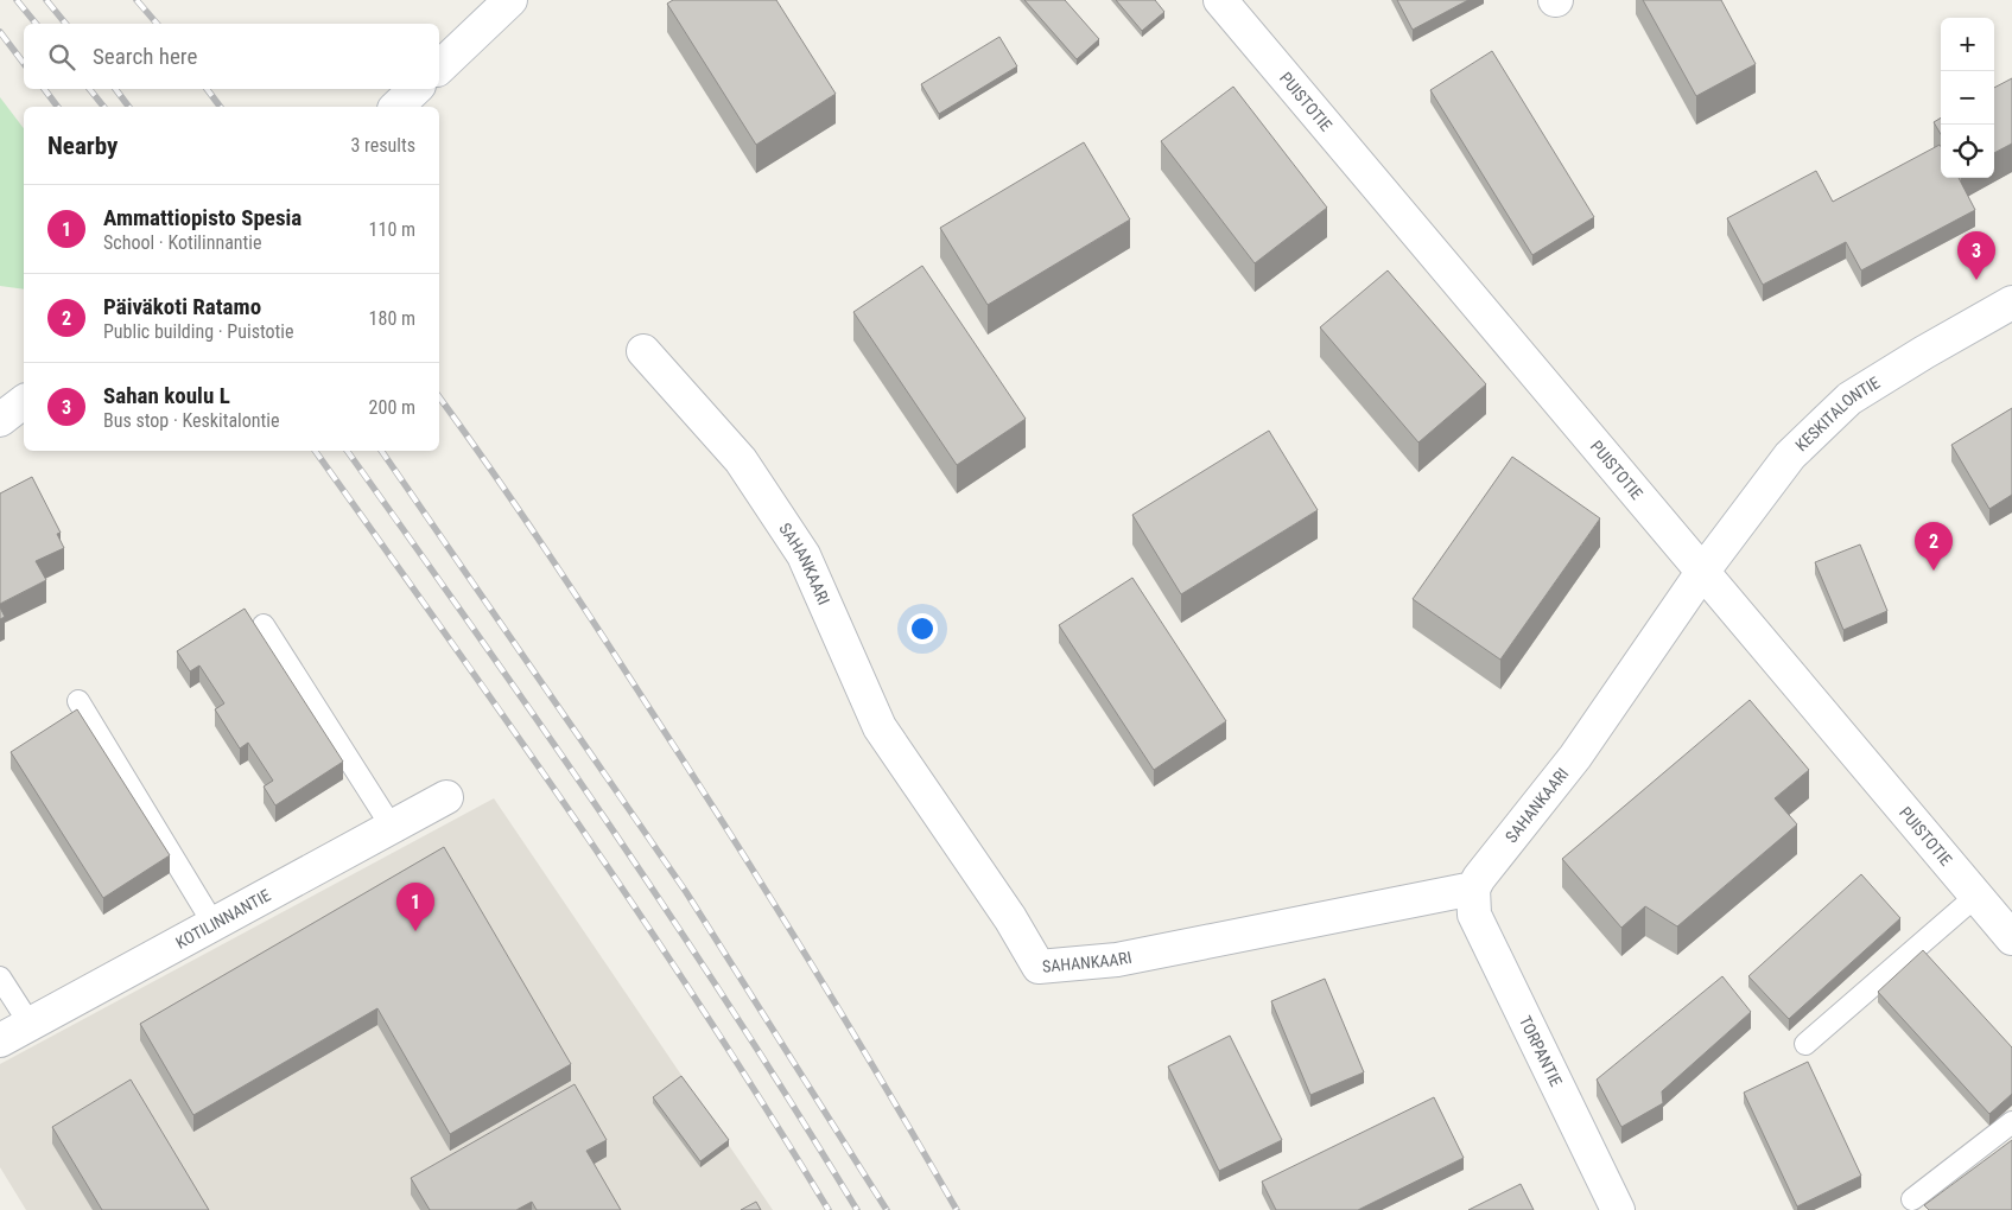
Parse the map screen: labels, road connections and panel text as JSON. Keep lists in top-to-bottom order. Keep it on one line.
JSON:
{"streets":{"street":["PUISTOTIE","KESKITALONTIE","SAHANKAARI","KOTILINNANTIE","TORPANTIE"]},"crossings":[["PUISTOTIE","KESKITALONTIE"],["PUISTOTIE","SAHANKAARI"],["KESKITALONTIE","SAHANKAARI"],["SAHANKAARI","TORPANTIE"]],"page":{"map_buttons":["+","−"],"search":"Search here","heading":["Nearby","3 results"],"list":[{"mark":"1","name":"Ammattiopisto Spesia","note":"School · Kotilinnantie","value":"110 m"},{"mark":"2","name":"Päiväkoti Ratamo","note":"Public building · Puistotie","value":"180 m"},{"mark":"3","name":"Sahan koulu L","note":"Bus stop · Keskitalontie","value":"200 m"}],"pins":["3","2","1"]}}
